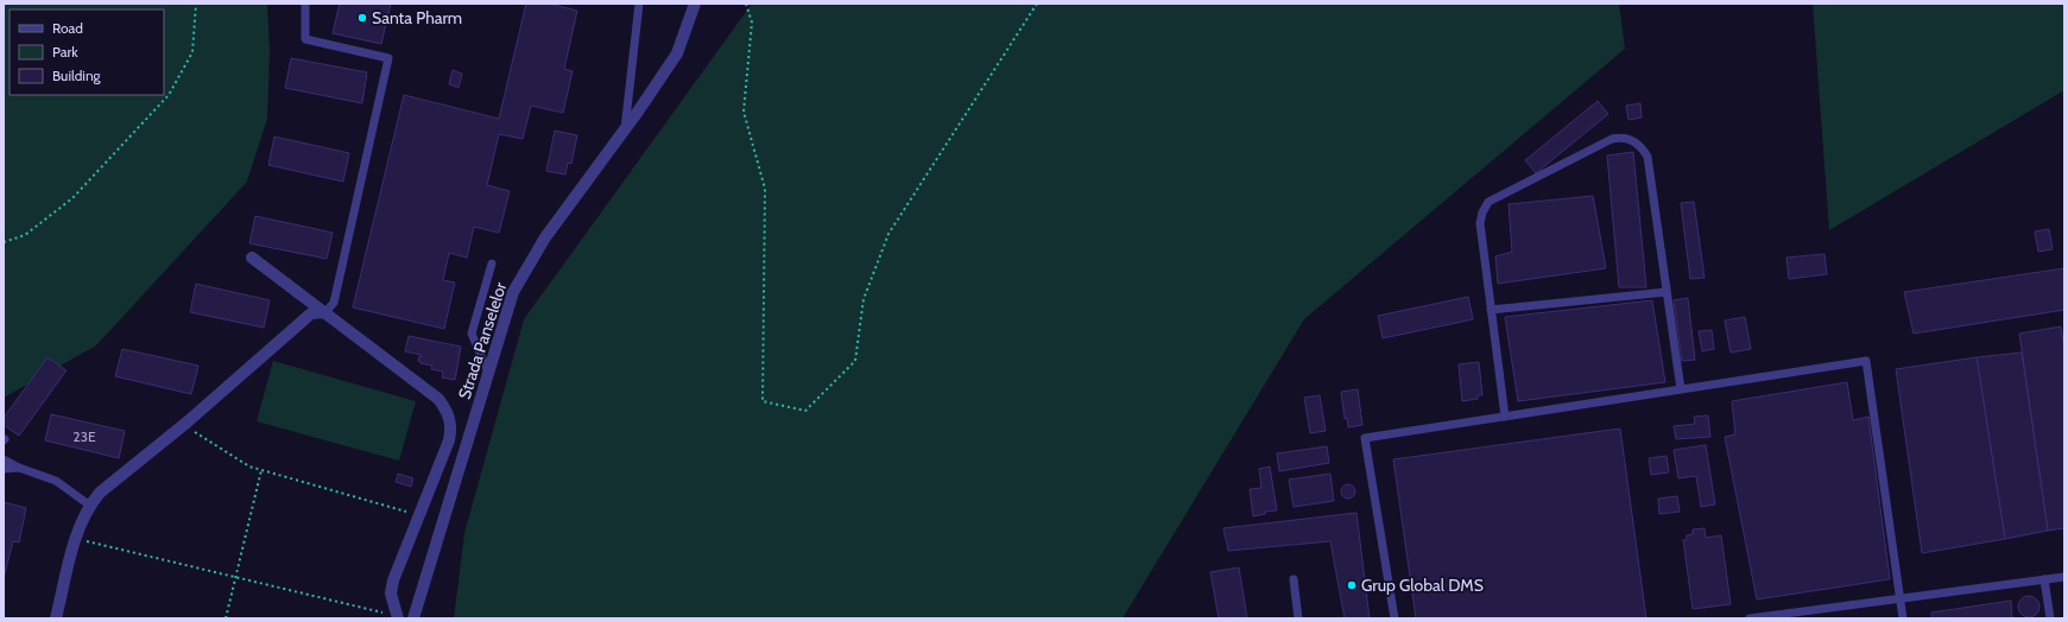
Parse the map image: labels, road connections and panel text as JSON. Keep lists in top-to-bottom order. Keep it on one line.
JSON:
{"streets":{"street":["Strada Panselelor"]},"places":["Santa Pharm","Grup Global DMS"],"house_numbers":["23E"],"legend":["Road","Park","Building"]}
